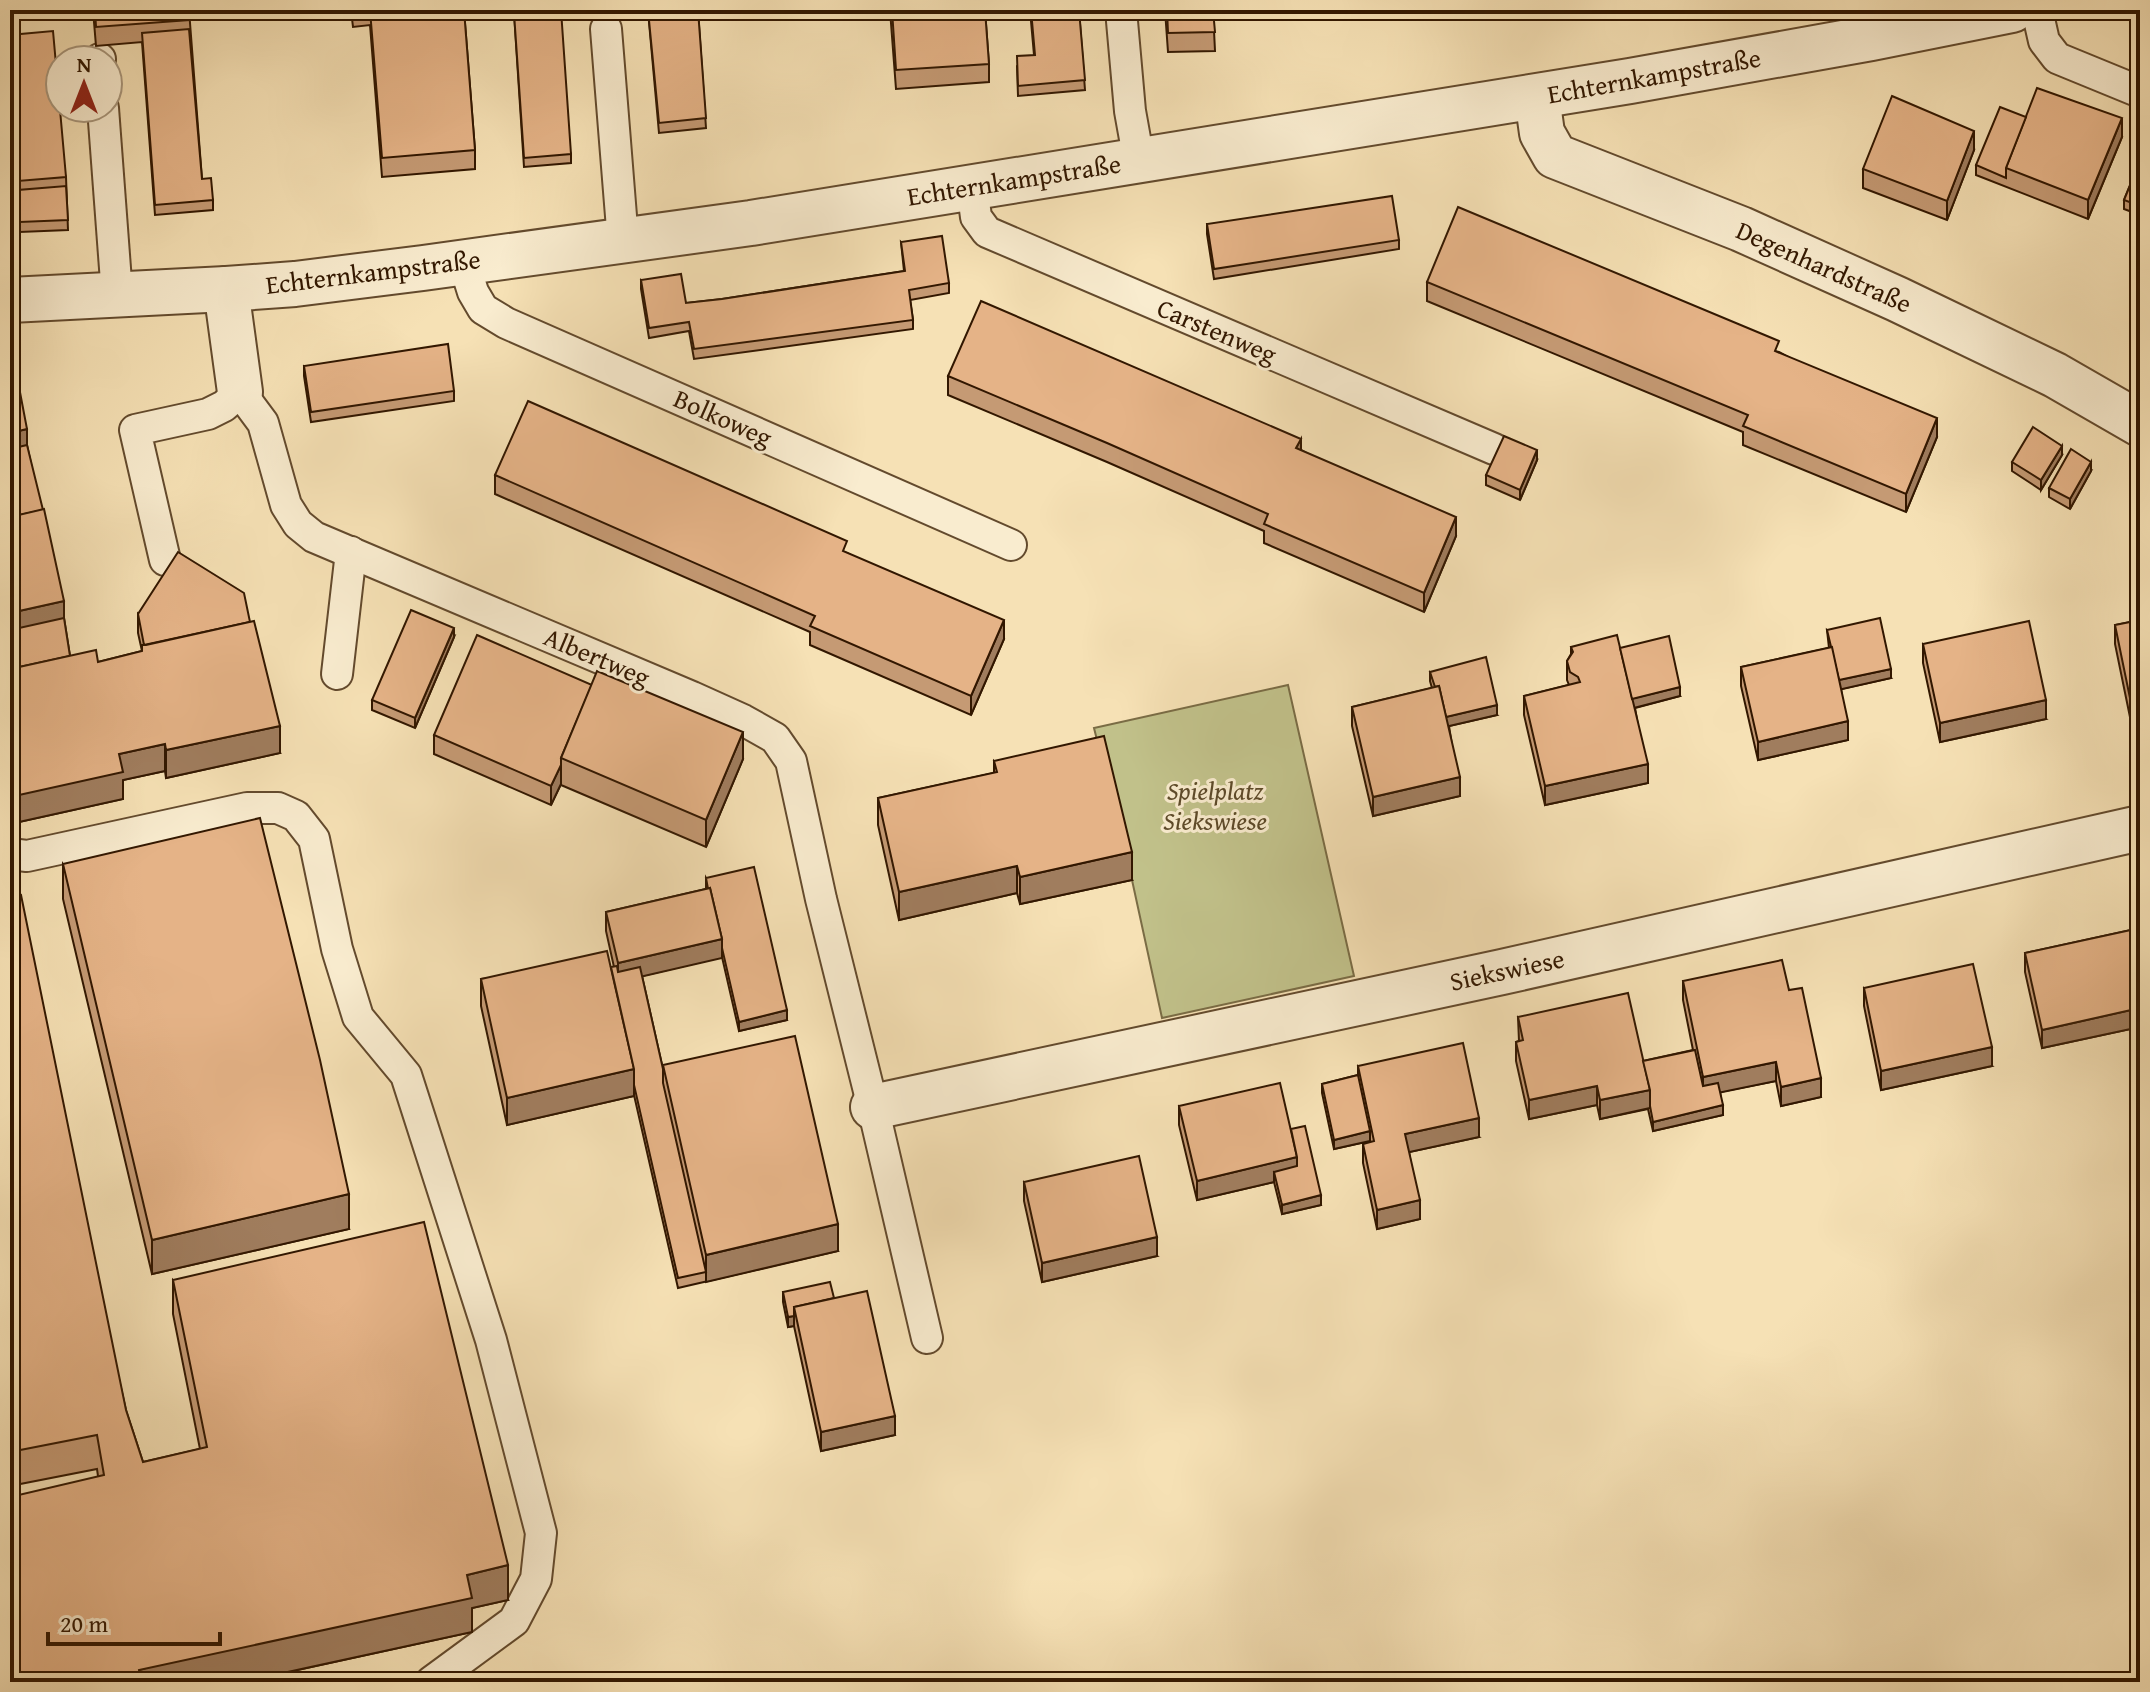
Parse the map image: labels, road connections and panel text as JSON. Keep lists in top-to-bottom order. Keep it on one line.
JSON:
{"streets":{"street":["Echternkampstraße","Degenhardstraße","Albertweg","Siekswiese"],"lane":["Carstenweg","Bolkoweg"]},"crossings":[["Echternkampstraße","Degenhardstraße"],["Echternkampstraße","Carstenweg"],["Echternkampstraße","Bolkoweg"],["Echternkampstraße","Albertweg"],["Albertweg","Siekswiese"]],"parks":["Spielplatz Siekswiese"],"scale_bar":"20 m","north":"top"}
